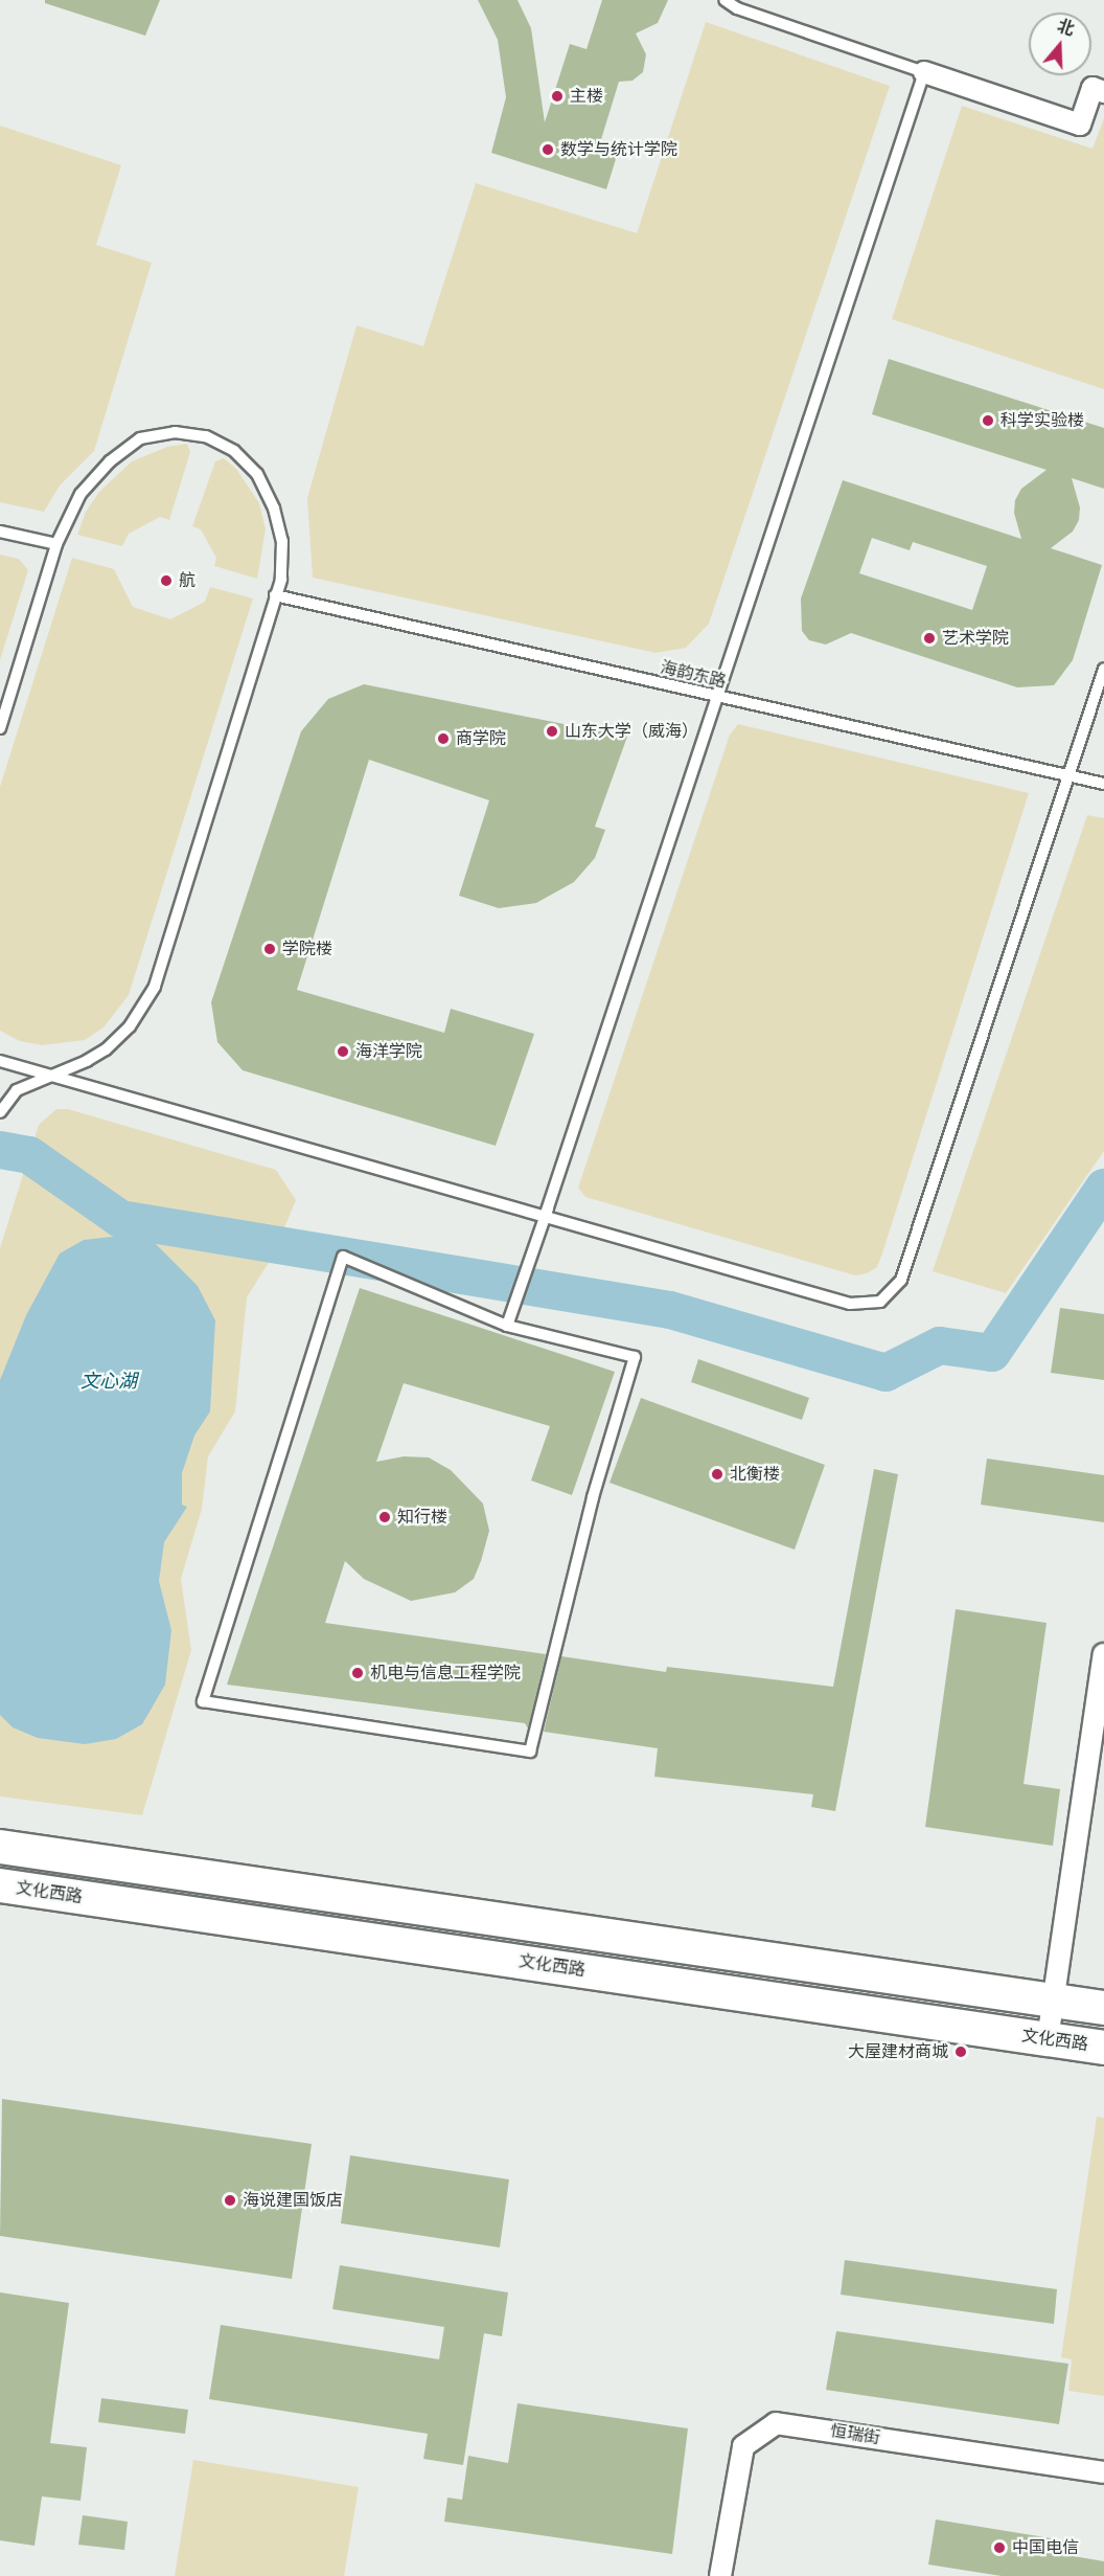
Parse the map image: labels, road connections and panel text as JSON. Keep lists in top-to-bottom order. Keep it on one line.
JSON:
{"streets":{"main road":["文化西路"],"street":["恒瑞街"],"lane":["海韵东路"]},"water":["文心湖"],"places":["主楼","数学与统计学院","科学实验楼","航","艺术学院","山东大学（威海）","商学院","学院楼","海洋学院","北衡楼","知行楼","机电与信息工程学院","大屋建材商城","海说建国饭店","中国电信"],"north":"top"}
